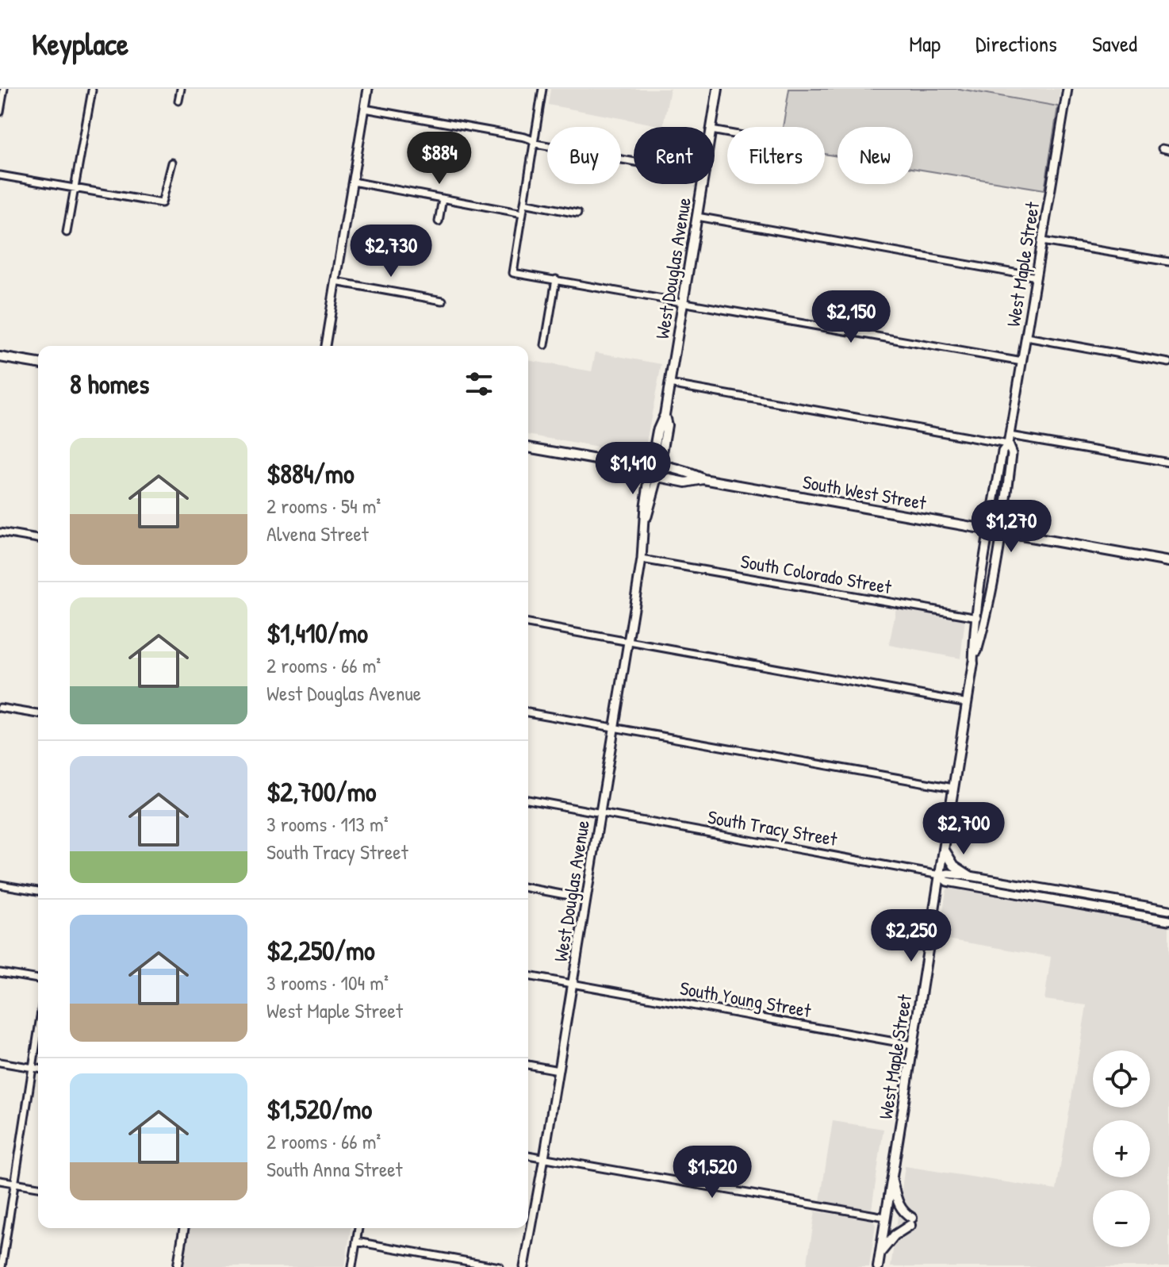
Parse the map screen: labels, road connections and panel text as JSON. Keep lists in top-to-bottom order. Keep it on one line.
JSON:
{"streets":{"main road":["West Maple Street","West Douglas Avenue","South West Street"],"street":["South Colorado Street","South Tracy Street","South Young Street"]},"crossings":[["West Maple Street","South West Street"],["West Maple Street","South Colorado Street"],["West Maple Street","South Tracy Street"],["West Maple Street","South Young Street"],["West Douglas Avenue","South West Street"],["West Douglas Avenue","South Colorado Street"],["West Douglas Avenue","South Tracy Street"],["West Douglas Avenue","South Young Street"]],"page":{"header":"Keyplace","nav":["Map","Directions","Saved"],"chip":["Buy","Rent","Filters","New"],"price":["$884","$2,730","$2,150","$1,410","$1,270","$2,700","$2,250","$1,520"],"heading":"8 homes","list":[{"name":"$884/mo","note":"2 rooms · 54 m² · Alvena Street"},{"name":"$1,410/mo","note":"2 rooms · 66 m² · West Douglas Avenue"},{"name":"$2,700/mo","note":"3 rooms · 113 m² · South Tracy Street"},{"name":"$2,250/mo","note":"3 rooms · 104 m² · West Maple Street"},{"name":"$1,520/mo","note":"2 rooms · 66 m² · South Anna Street"}],"map_buttons":["+","−"]}}
